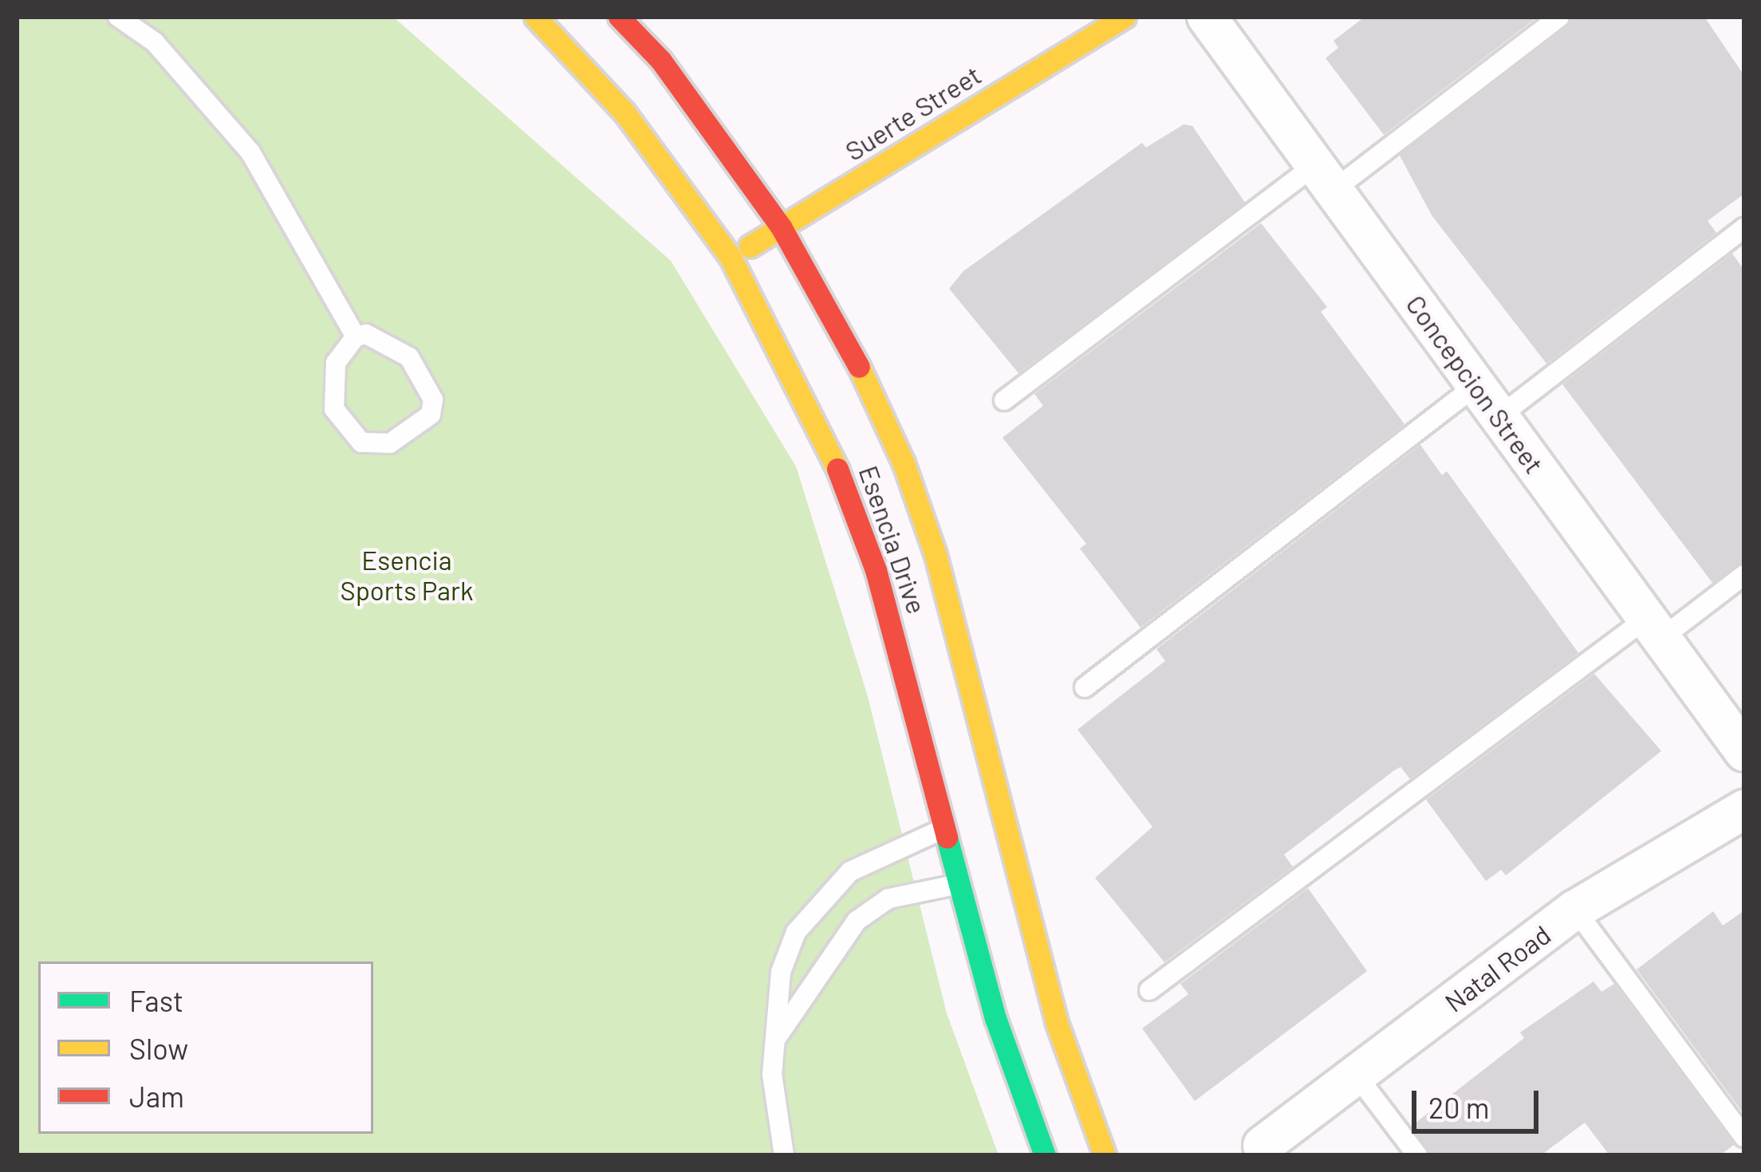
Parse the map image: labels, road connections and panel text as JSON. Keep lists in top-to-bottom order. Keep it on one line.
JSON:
{"streets":{"street":["Suerte Street","Concepcion Street","Esencia Drive","Natal Road"]},"crossings":[["Suerte Street","Esencia Drive"]],"parks":["Esencia Sports Park"],"legend":["Fast","Slow","Jam"],"scale_bar":"20 m"}
